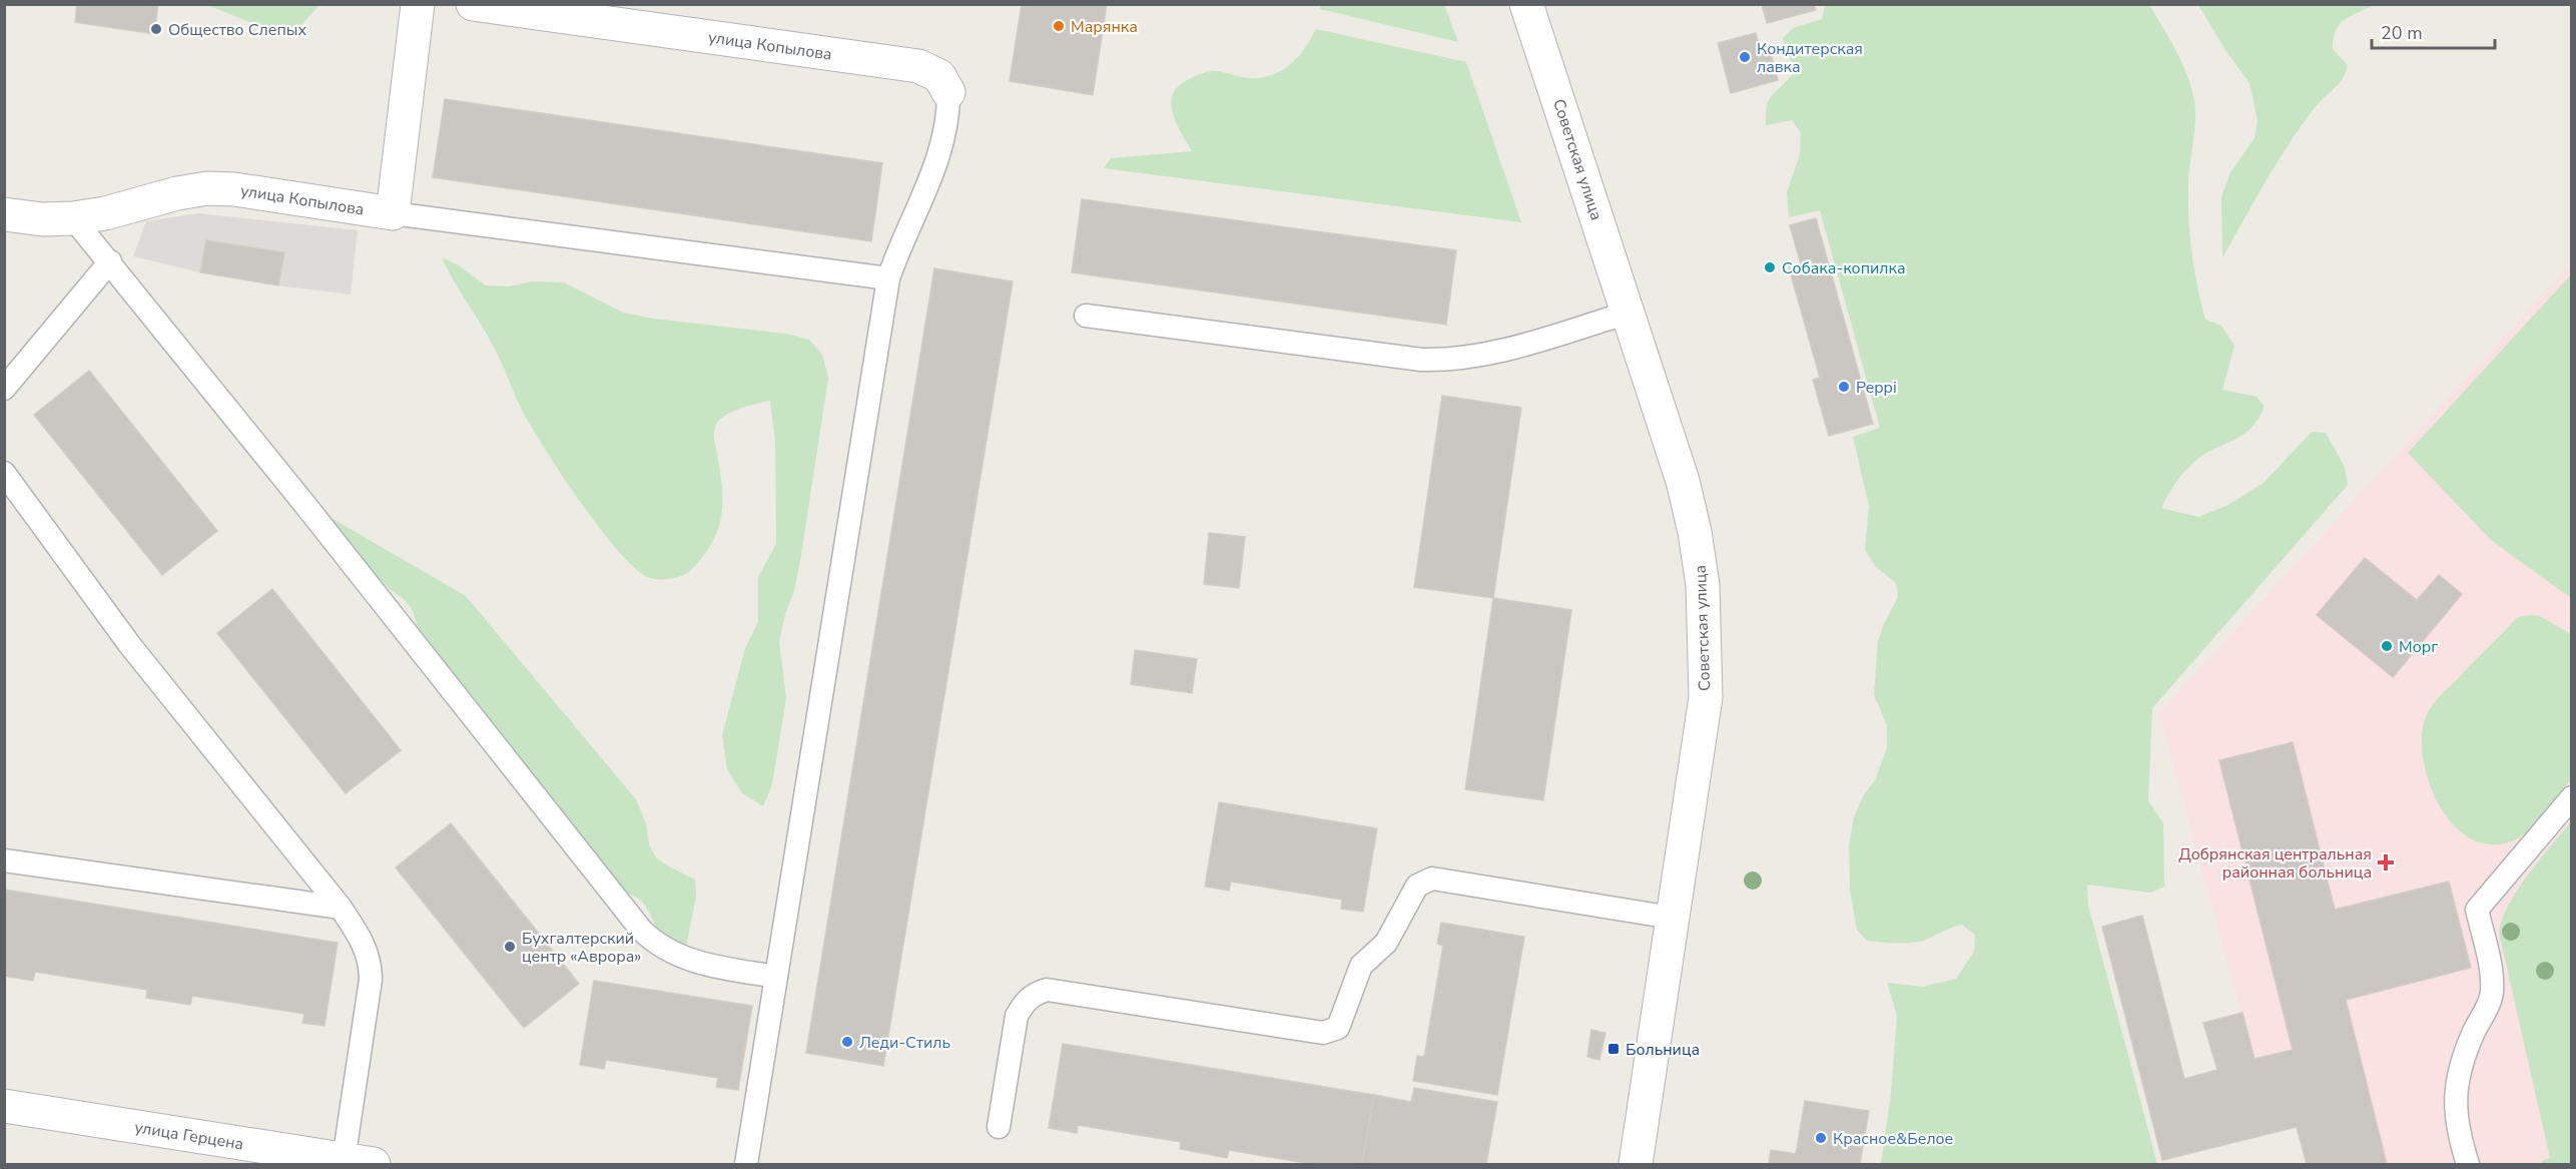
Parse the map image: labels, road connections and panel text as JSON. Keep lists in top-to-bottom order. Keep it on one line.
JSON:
{"streets":{"street":["улица Копылова","Советская улица","улица Герцена"]},"places":{"other":["Марянка","Общество Слепых","Кондитерская лавка","Собака-копилка","Peppi","Морг","Бухгалтерский центр «Аврора»","Леди-Стиль","Красное&Белое"],"health":["Добрянская центральная районная больница"],"transit":["Больница"]},"scale_bar":"20 m"}
